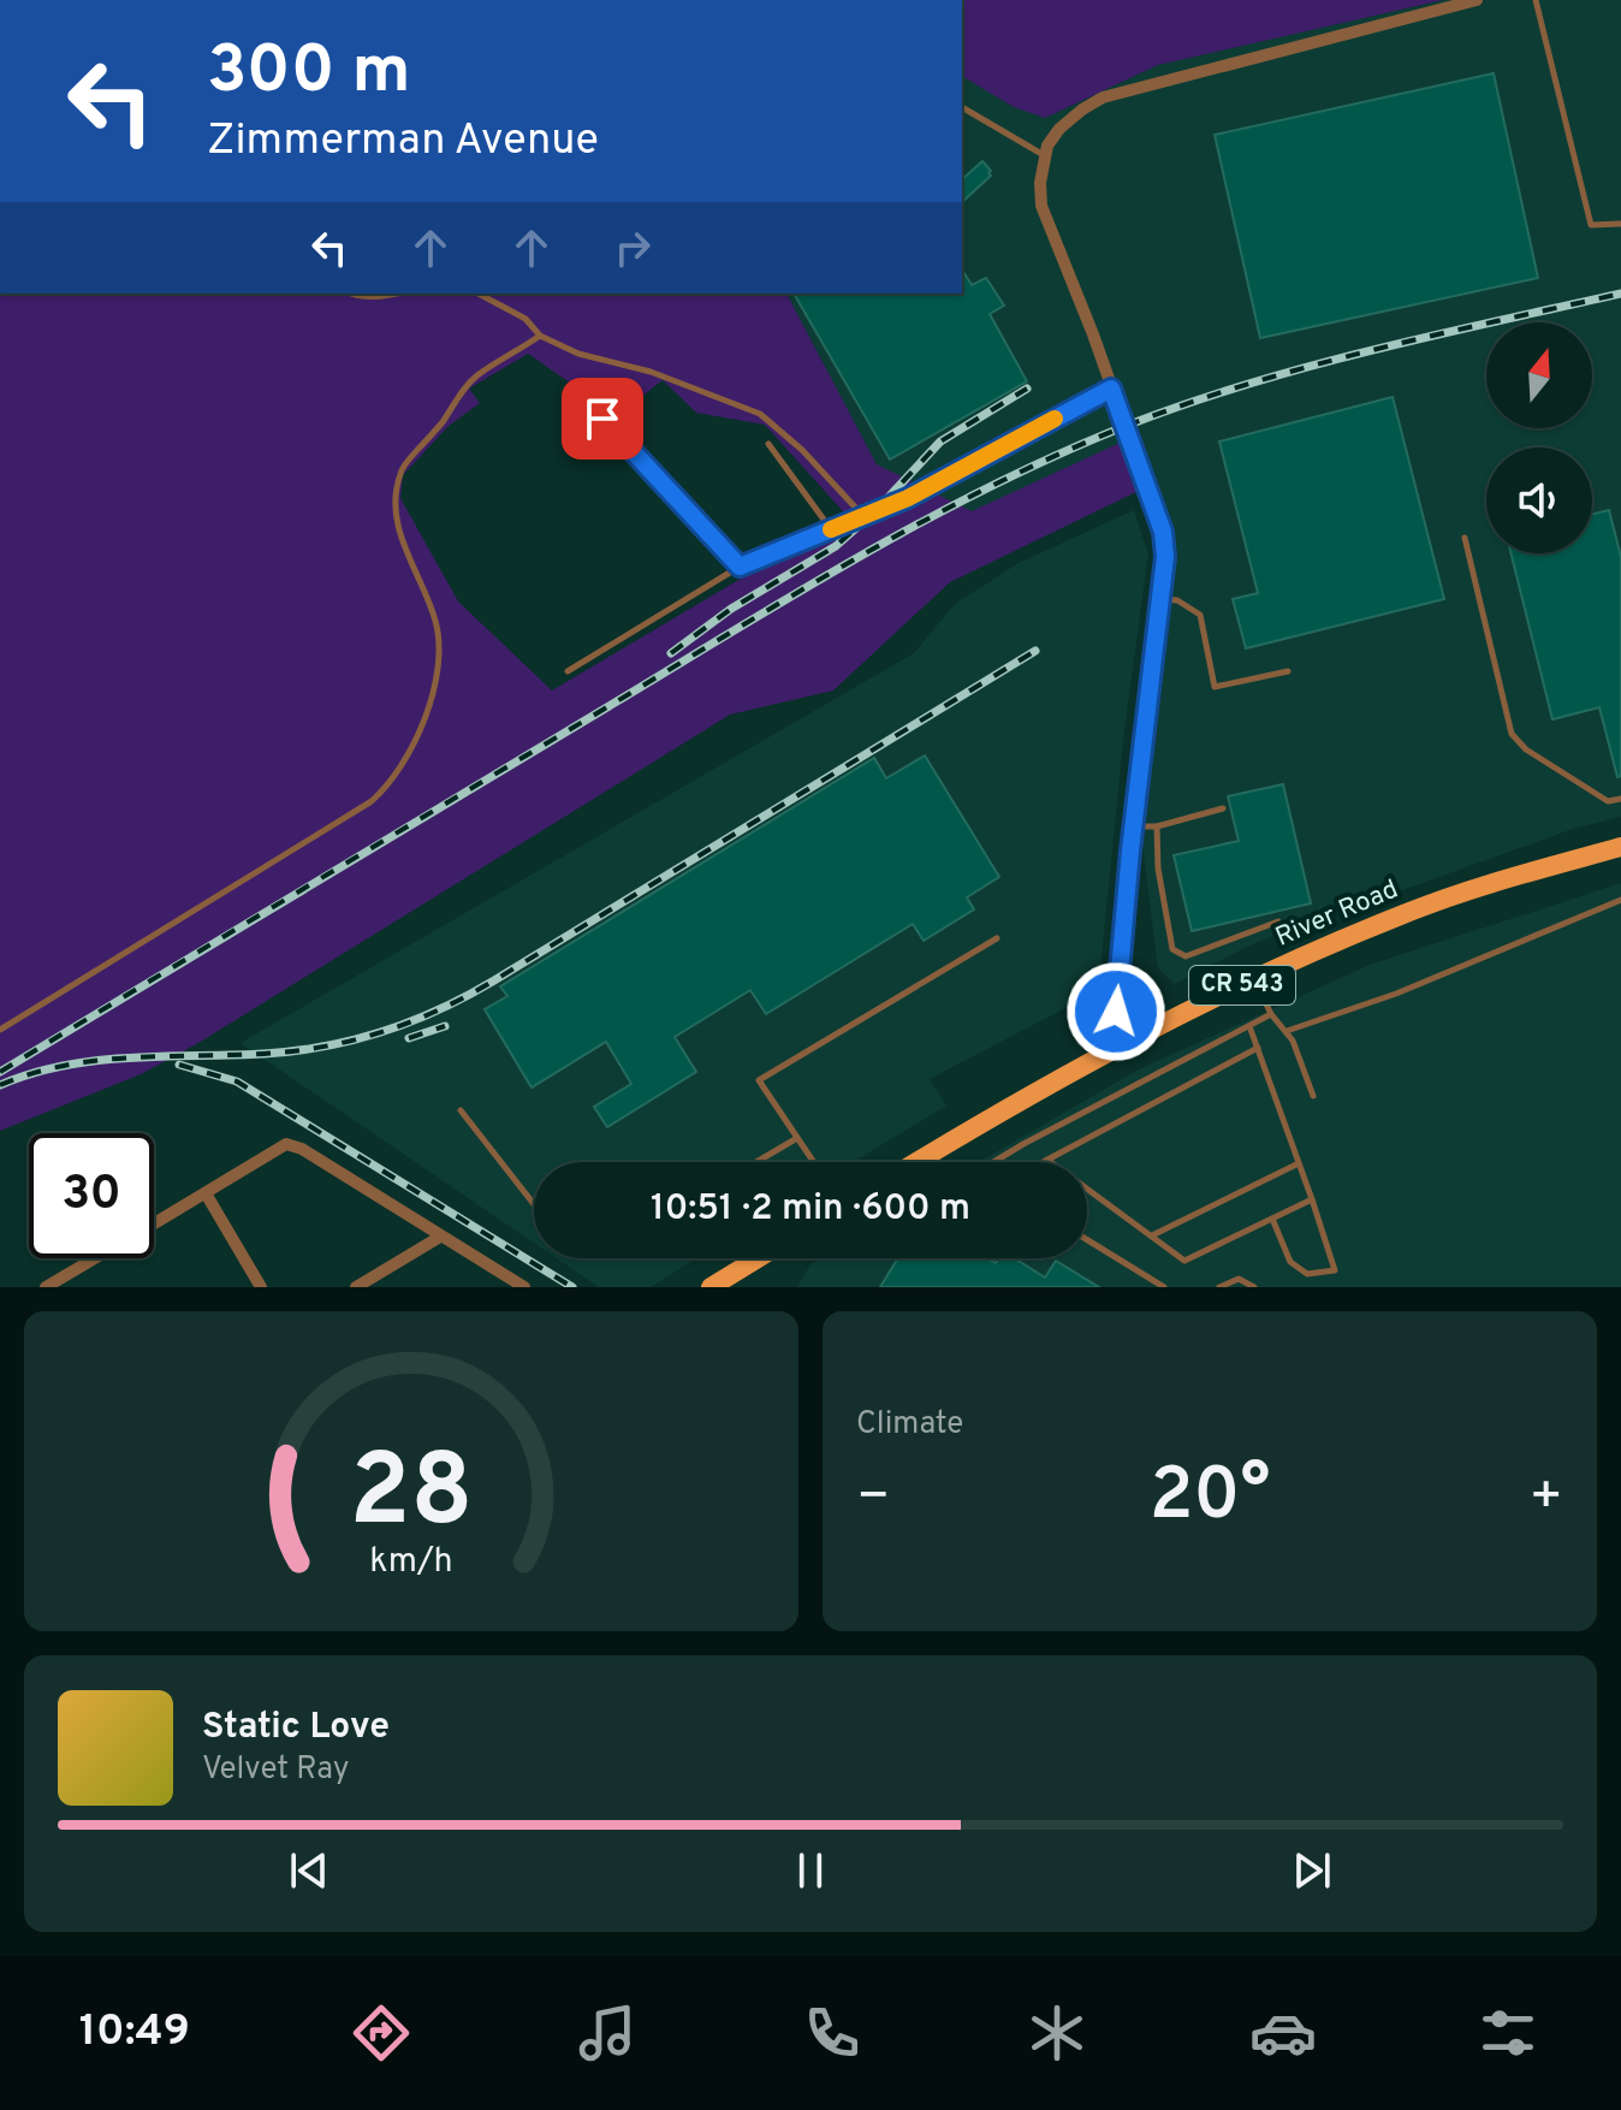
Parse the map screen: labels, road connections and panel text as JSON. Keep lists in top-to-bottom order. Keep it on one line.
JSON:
{"streets":{"main road":["River Road","CR 543"]},"north":"top","page":{"turn":["300 m","Zimmerman Avenue"],"limit":"30","trip":"10:51 · 2 min · 600 m","tile":"Climate","heat":["−","20°","+"],"song":["Static Love","Velvet Ray"],"tabs":"10:49","gauge":["28","km/h"]}}
